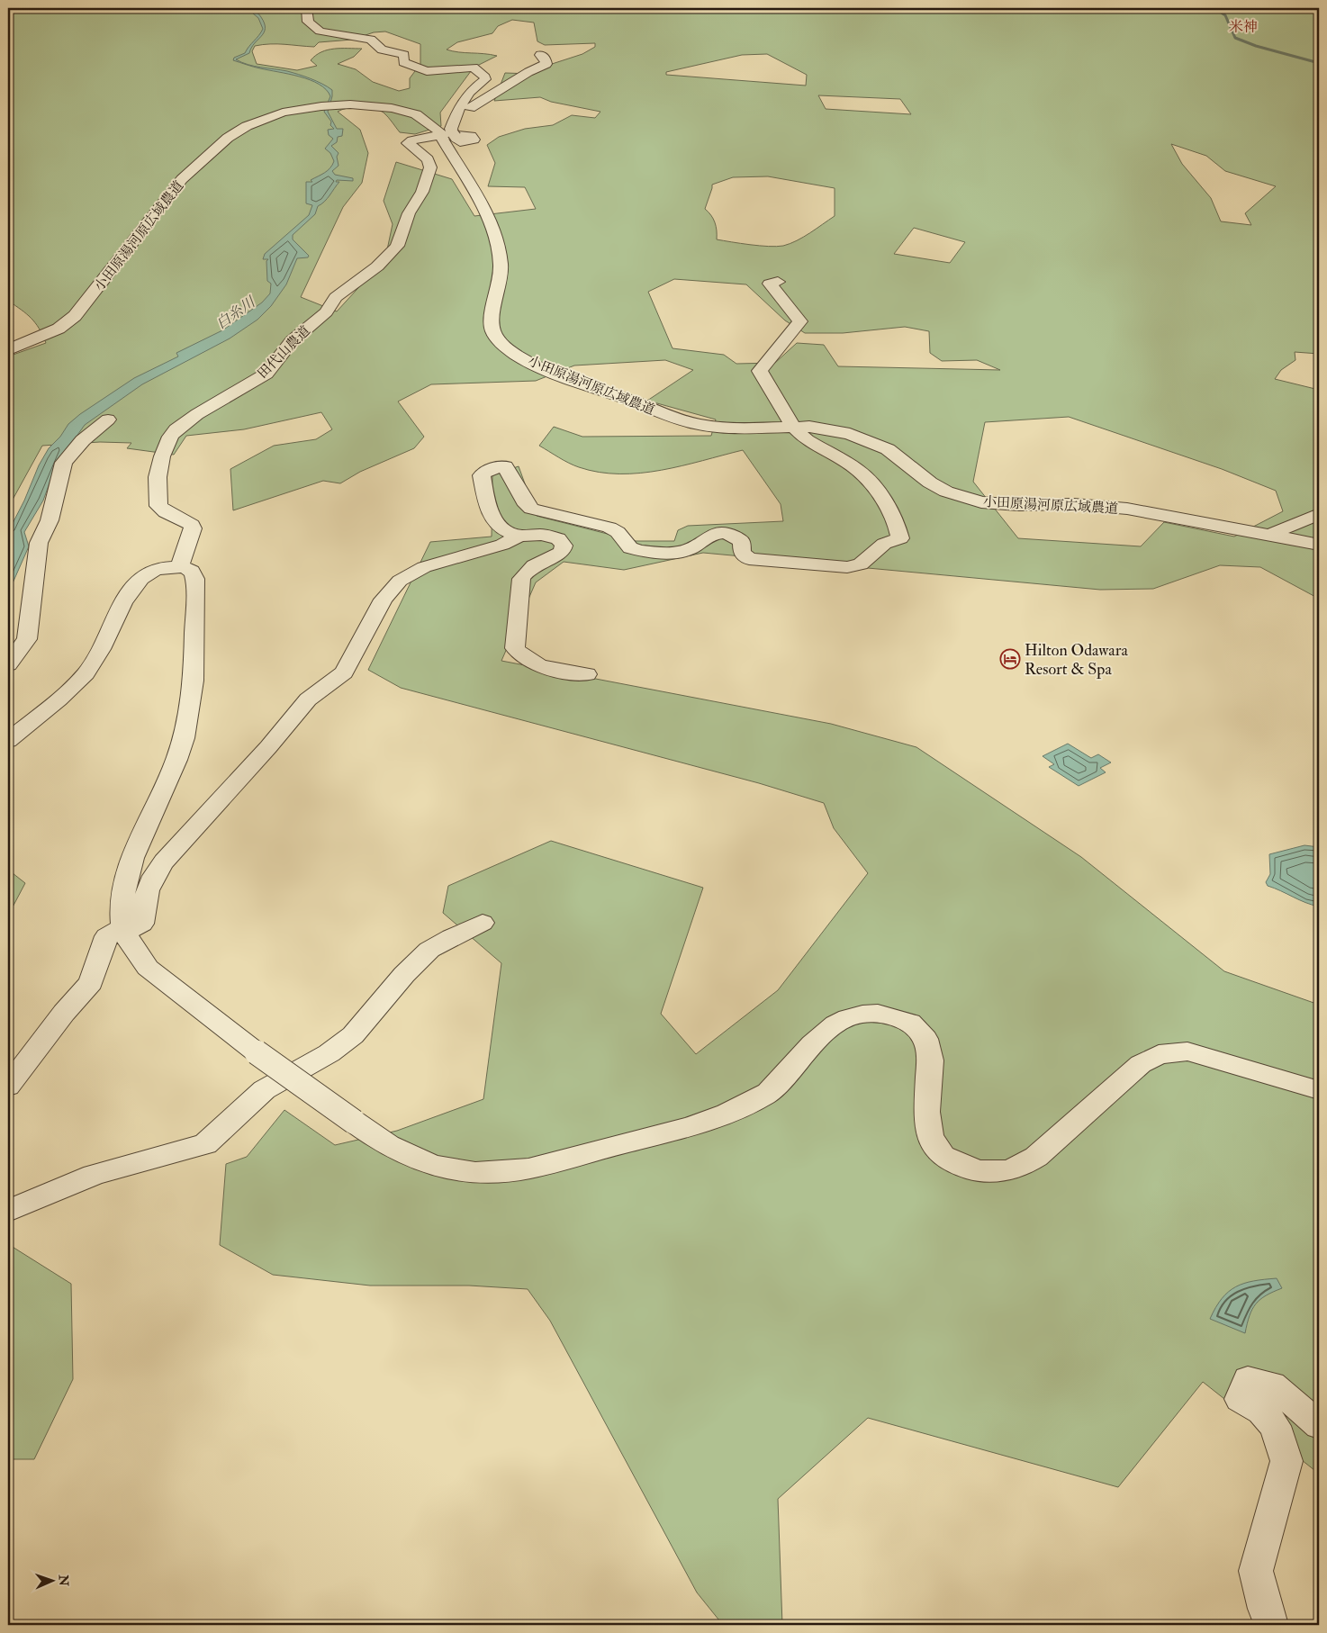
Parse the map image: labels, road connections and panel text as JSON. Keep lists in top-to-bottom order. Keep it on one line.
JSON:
{"streets":{"street":["小田原湯河原広域農道","田代山農道"]},"crossings":[["小田原湯河原広域農道","田代山農道"]],"districts":["米神"],"water":["白糸川"],"places":{"hotel":["Hilton Odawara Resort & Spa"]},"north":"right"}
